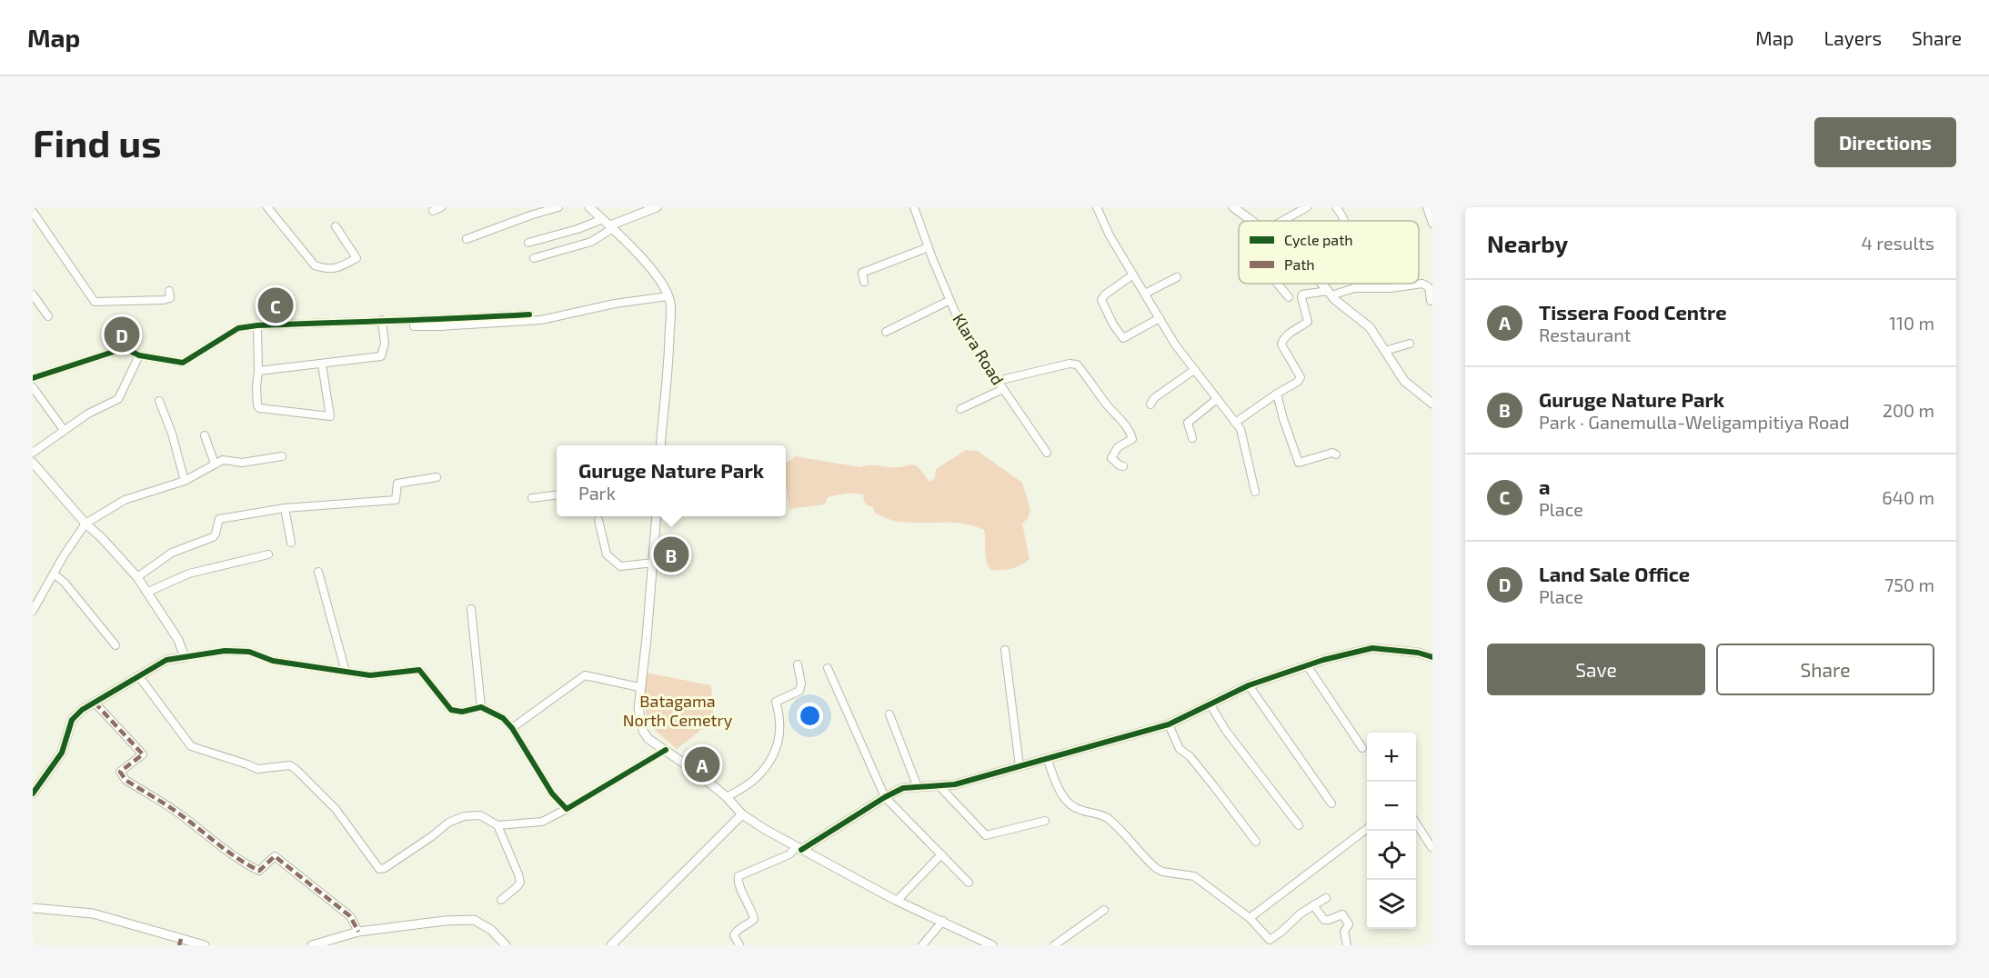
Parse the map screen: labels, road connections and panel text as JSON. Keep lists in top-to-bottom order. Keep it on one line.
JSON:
{"streets":{"street":["Klara Road"]},"parks":["Batagama North Cemetry"],"legend":["Cycle path","Path"],"page":{"header":"Map","nav":["Map","Layers","Share"],"buttons":["Directions",["Save","Share"]],"title":"Find us","heading":["Nearby","4 results"],"list":[{"mark":"A","name":"Tissera Food Centre","note":"Restaurant","value":"110 m"},{"mark":"B","name":"Guruge Nature Park","note":"Park · Ganemulla-Weligampitiya Road","value":"200 m"},{"mark":"C","name":"a","note":"Place","value":"640 m"},{"mark":"D","name":"Land Sale Office","note":"Place","value":"750 m"}],"pins":["C","D","B","A"],"popup":["Guruge Nature Park","Park"],"map_buttons":["+","−"]}}
